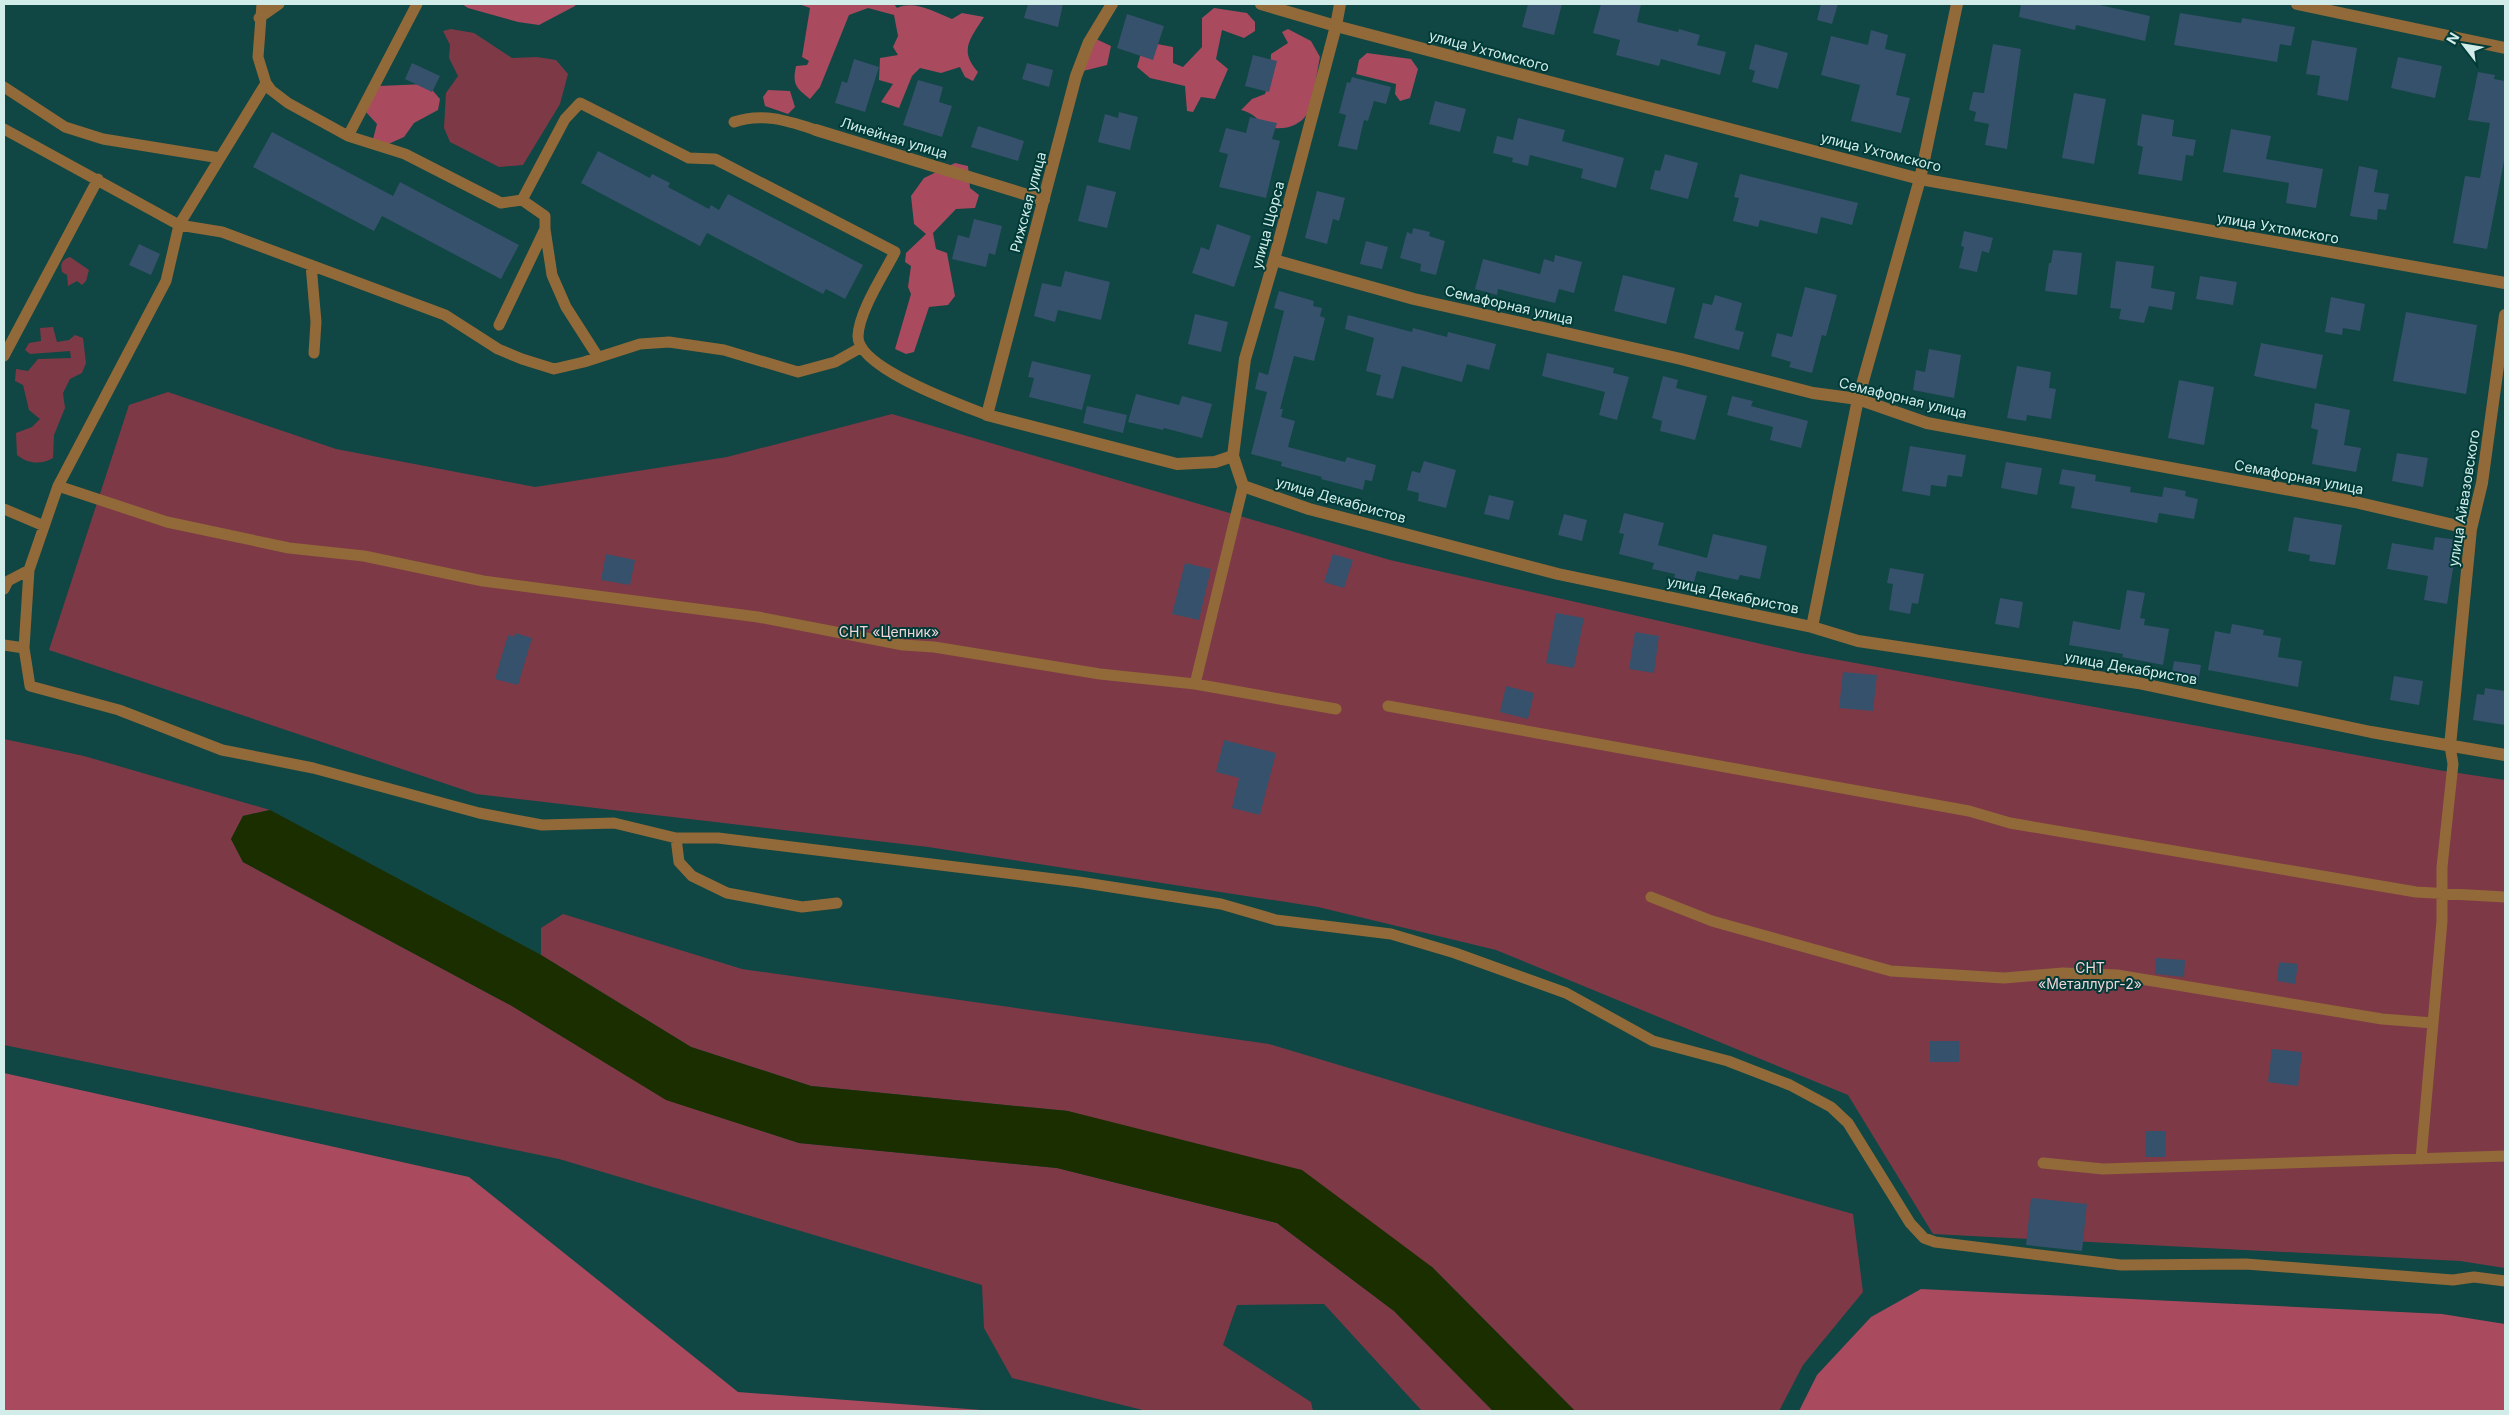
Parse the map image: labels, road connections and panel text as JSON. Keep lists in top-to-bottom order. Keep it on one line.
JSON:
{"streets":{"street":["улица Ухтомского","Линейная улица","Рижская улица","улица Щорса","Семафорная улица","улица Айвазовского","улица Декабристов"]},"crossings":[["улица Ухтомского","улица Щорса"],["Линейная улица","Рижская улица"],["улица Щорса","Семафорная улица"],["Семафорная улица","улица Айвазовского"],["улица Айвазовского","улица Декабристов"]],"parks":["СНТ «Цепник»","СНТ «Металлург-2»"],"north":"top left"}
